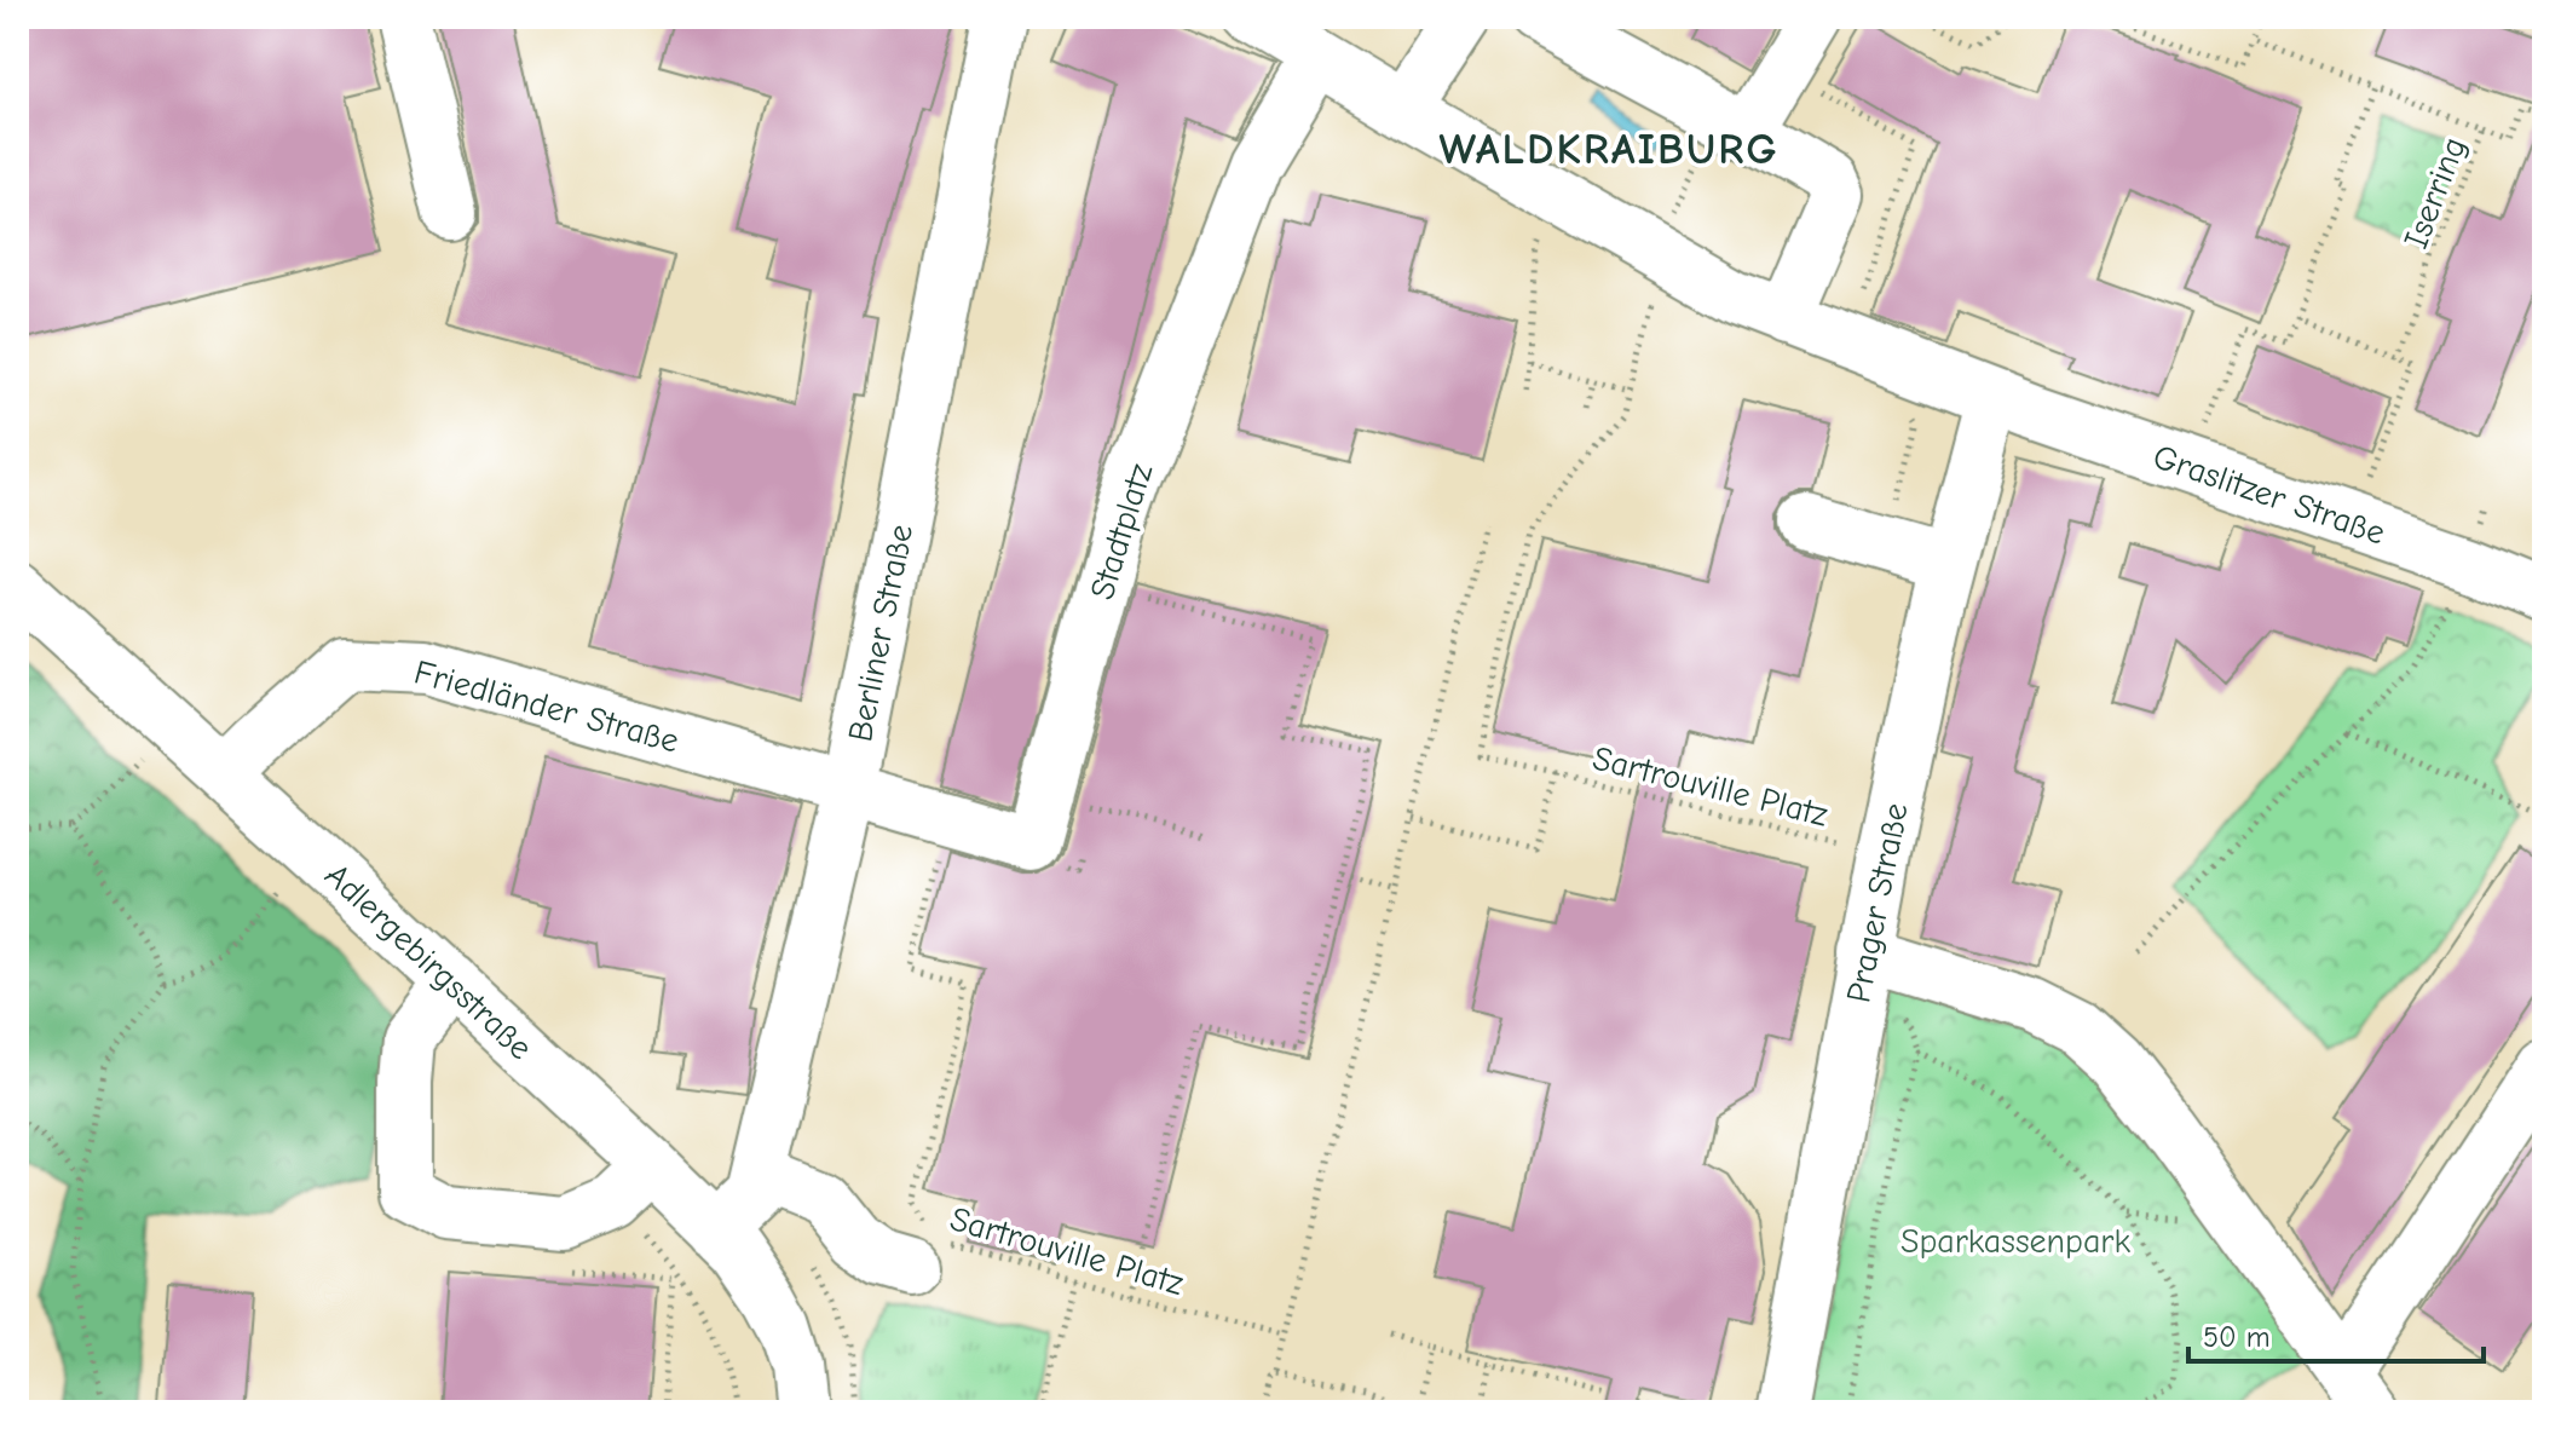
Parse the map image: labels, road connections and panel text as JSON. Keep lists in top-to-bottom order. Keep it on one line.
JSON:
{"streets":{"street":["Graslitzer Straße","Stadtplatz","Berliner Straße","Friedländer Straße","Prager Straße","Adlergebirgsstraße"],"path":["Iserring","Sartrouville Platz"]},"crossings":[["Graslitzer Straße","Prager Straße"],["Stadtplatz","Berliner Straße"],["Stadtplatz","Friedländer Straße"],["Berliner Straße","Friedländer Straße"],["Berliner Straße","Adlergebirgsstraße"],["Friedländer Straße","Adlergebirgsstraße"],["Sartrouville Platz","Prager Straße"]],"districts":["WALDKRAIBURG"],"parks":["Sparkassenpark"],"scale_bar":"50 m"}
